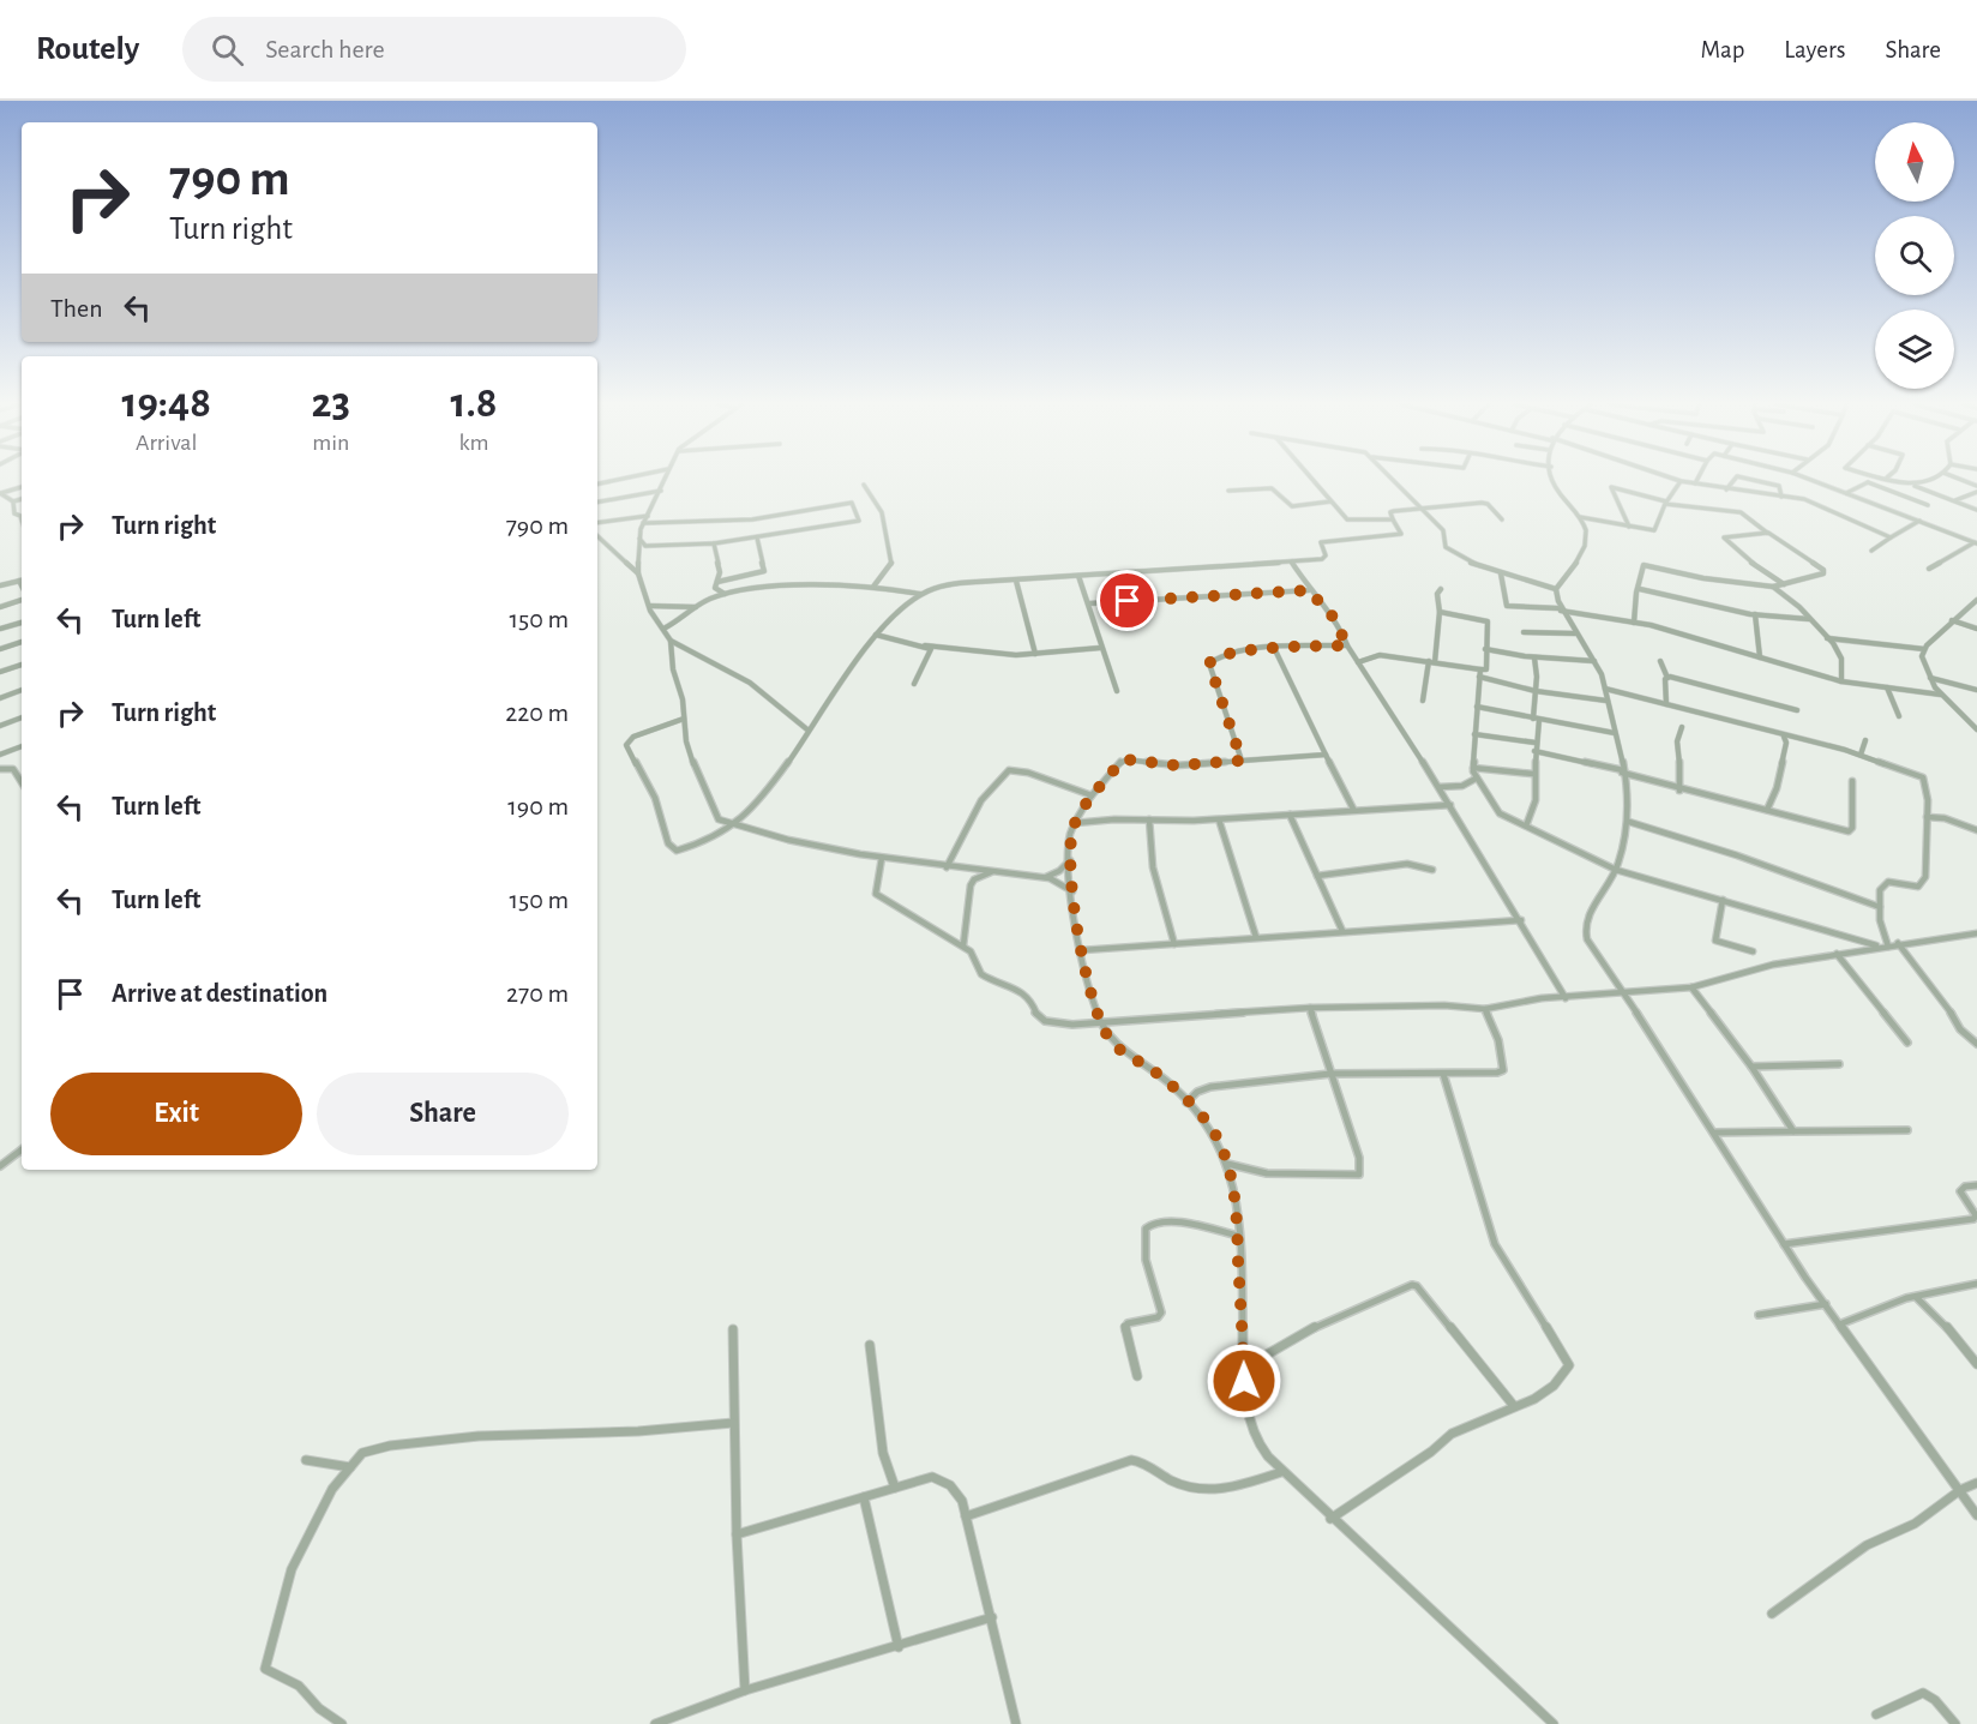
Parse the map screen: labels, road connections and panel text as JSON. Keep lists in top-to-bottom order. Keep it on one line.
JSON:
{"north":"top","page":{"header":"Routely","search":"Search here","nav":["Map","Layers","Share"],"turn":["790 m","Turn right"],"then":"Then","eta":["19:48","Arrival","23","min","1.8","km"],"list":[{"name":"Turn right","value":"790 m"},{"name":"Turn left","value":"150 m"},{"name":"Turn right","value":"220 m"},{"name":"Turn left","value":"190 m"},{"name":"Turn left","value":"150 m"},{"name":"Arrive at destination","value":"270 m"}],"buttons":["Exit","Share"]}}
